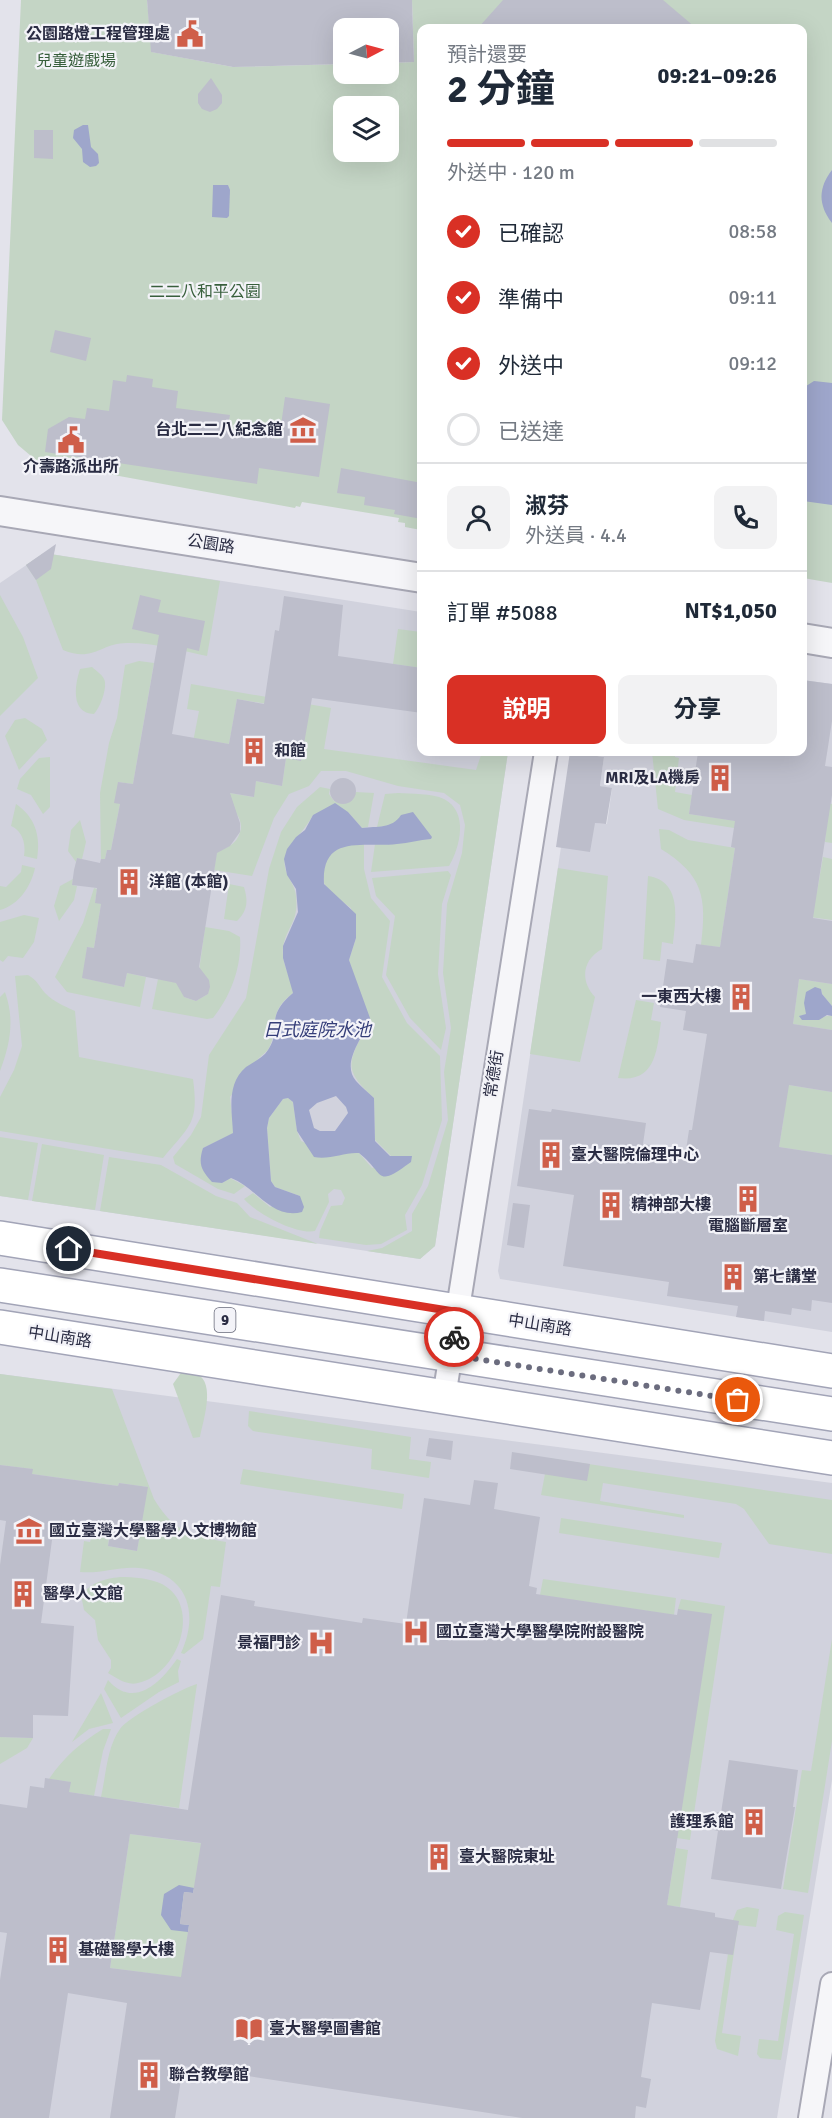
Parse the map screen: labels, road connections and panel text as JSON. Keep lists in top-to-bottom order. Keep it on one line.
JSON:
{"streets":{"main road":["9","中山南路"],"street":["公園路","常德街"]},"crossings":[["常德街","9"],["常德街","中山南路"]],"water":["日式庭院水池"],"parks":["兒童遊戲場","二二八和平公園"],"places":{"public building":["公園路燈工程管理處","介壽路派出所"],"museum":["台北二二八紀念館","國立臺灣大學醫學人文博物館"],"building":["和館","MRI及LA機房","洋館 (本館)","一東西大樓","臺大醫院倫理中心","電腦斷層室","精神部大樓","第七講堂","醫學人文館","護理系館","臺大醫院東址","基礎醫學大樓","聯合教學館"],"hospital":["國立臺灣大學醫學院附設醫院","景福門診"],"library":["臺大醫學圖書館"]},"north":"right","page":{"heading":["2 分鐘","預計還要","09:21–09:26"],"panel":["淑芬","外送員 · 4.4","訂單 #5088","NT$1,050"],"bar":"外送中 · 120 m","list":[["已確認","08:58"],["準備中","09:11"],["外送中","09:12"],"已送達"],"buttons":["說明","分享"]}}
